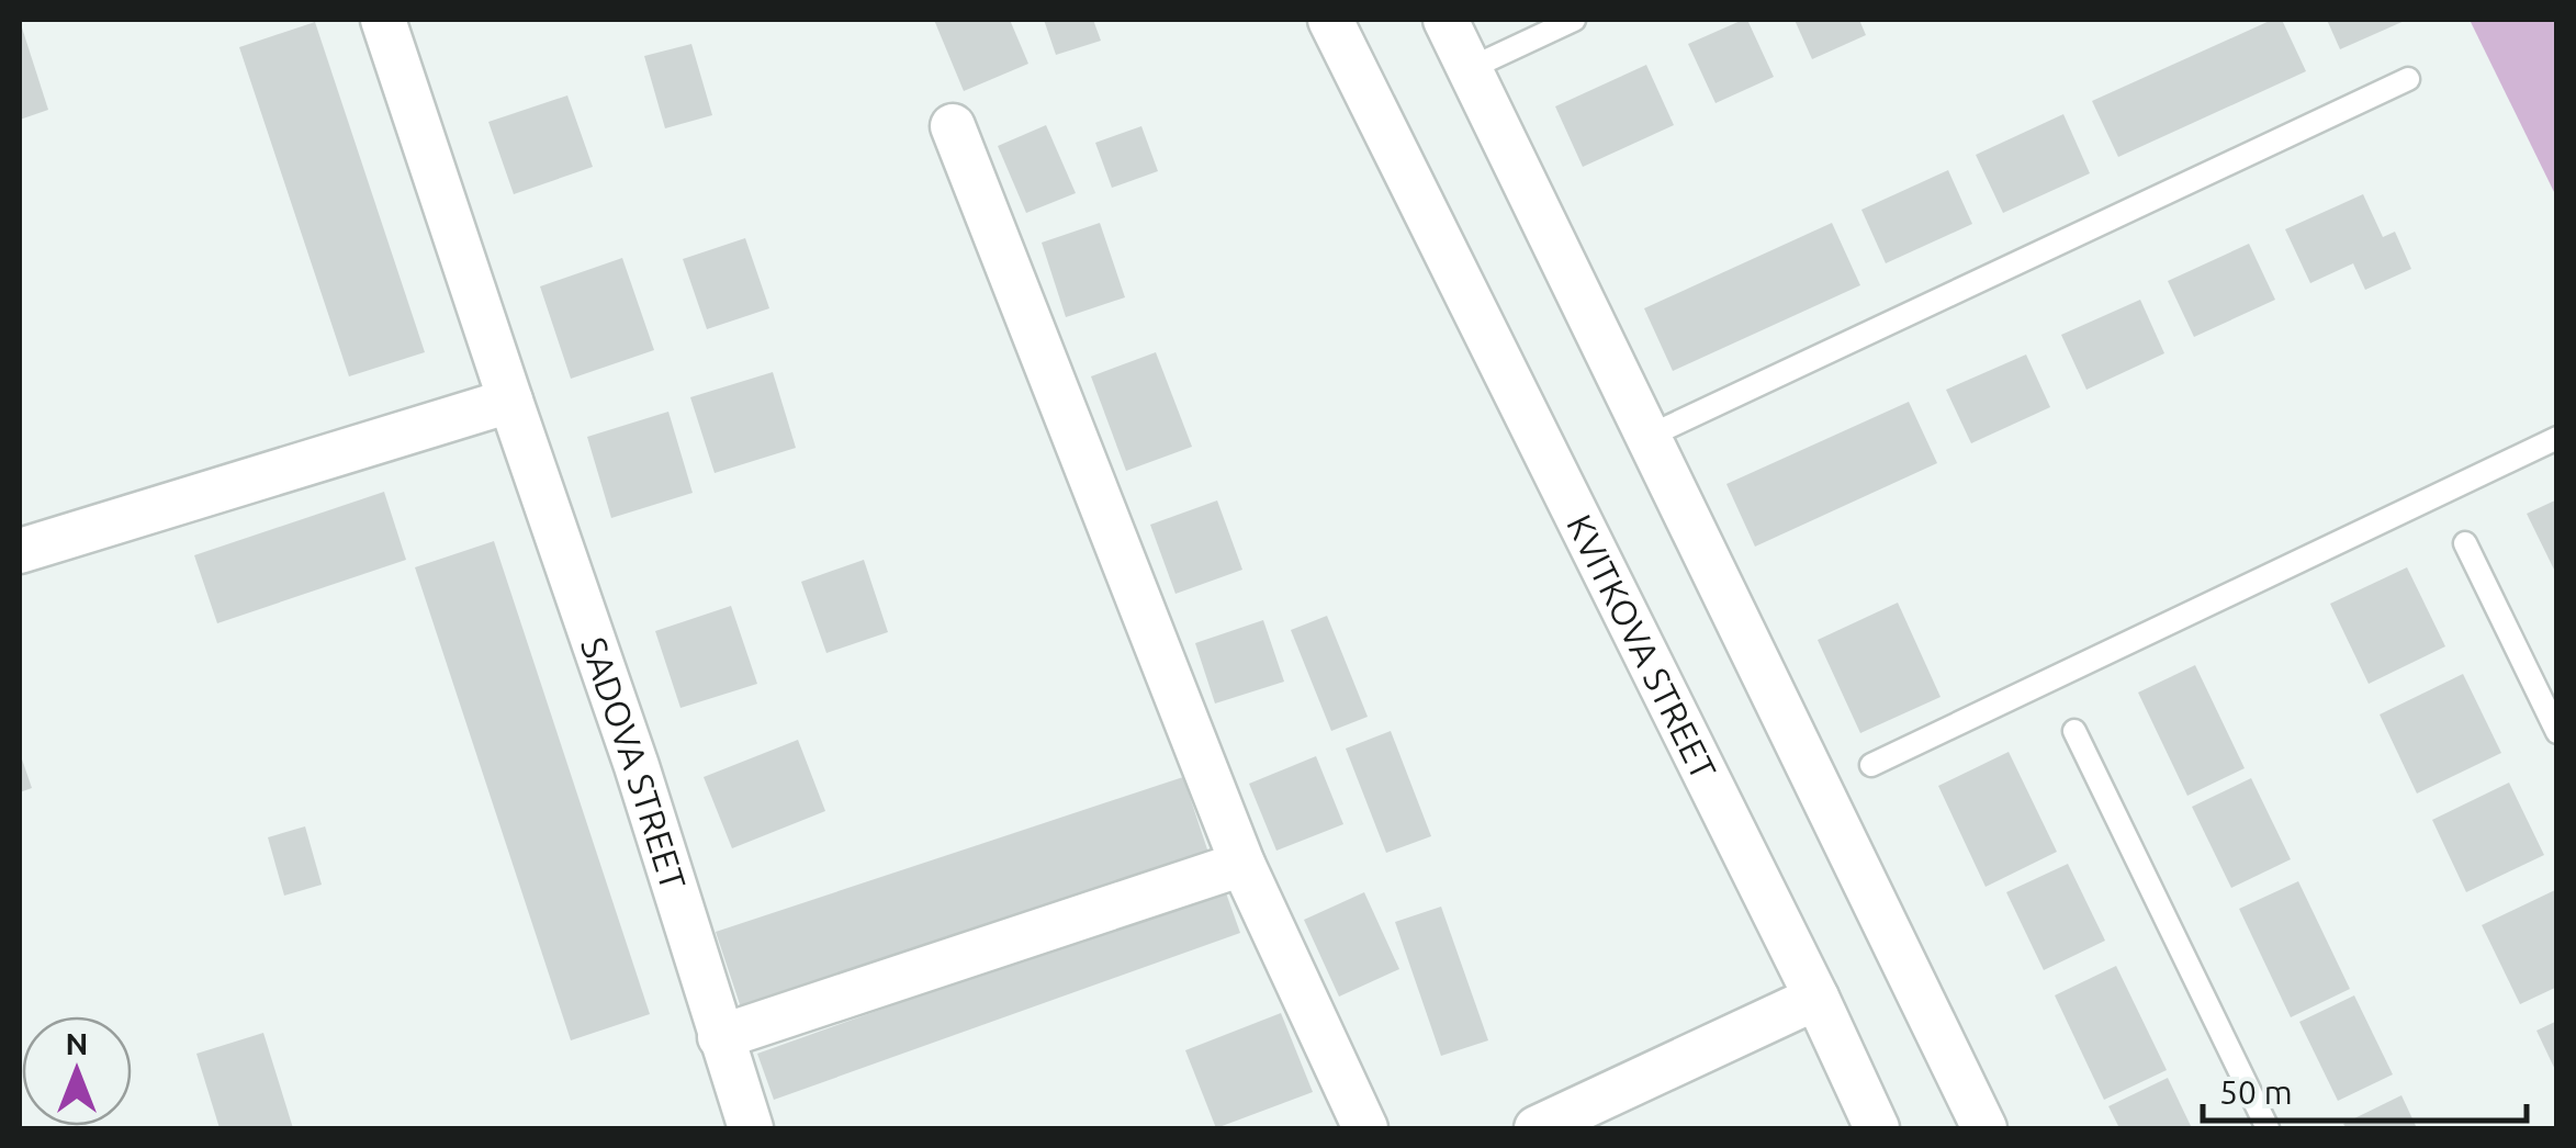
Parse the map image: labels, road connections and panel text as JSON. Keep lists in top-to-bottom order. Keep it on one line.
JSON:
{"streets":{"street":["KVITKOVA STREET","SADOVA STREET"]},"scale_bar":"50 m","north":"top"}
